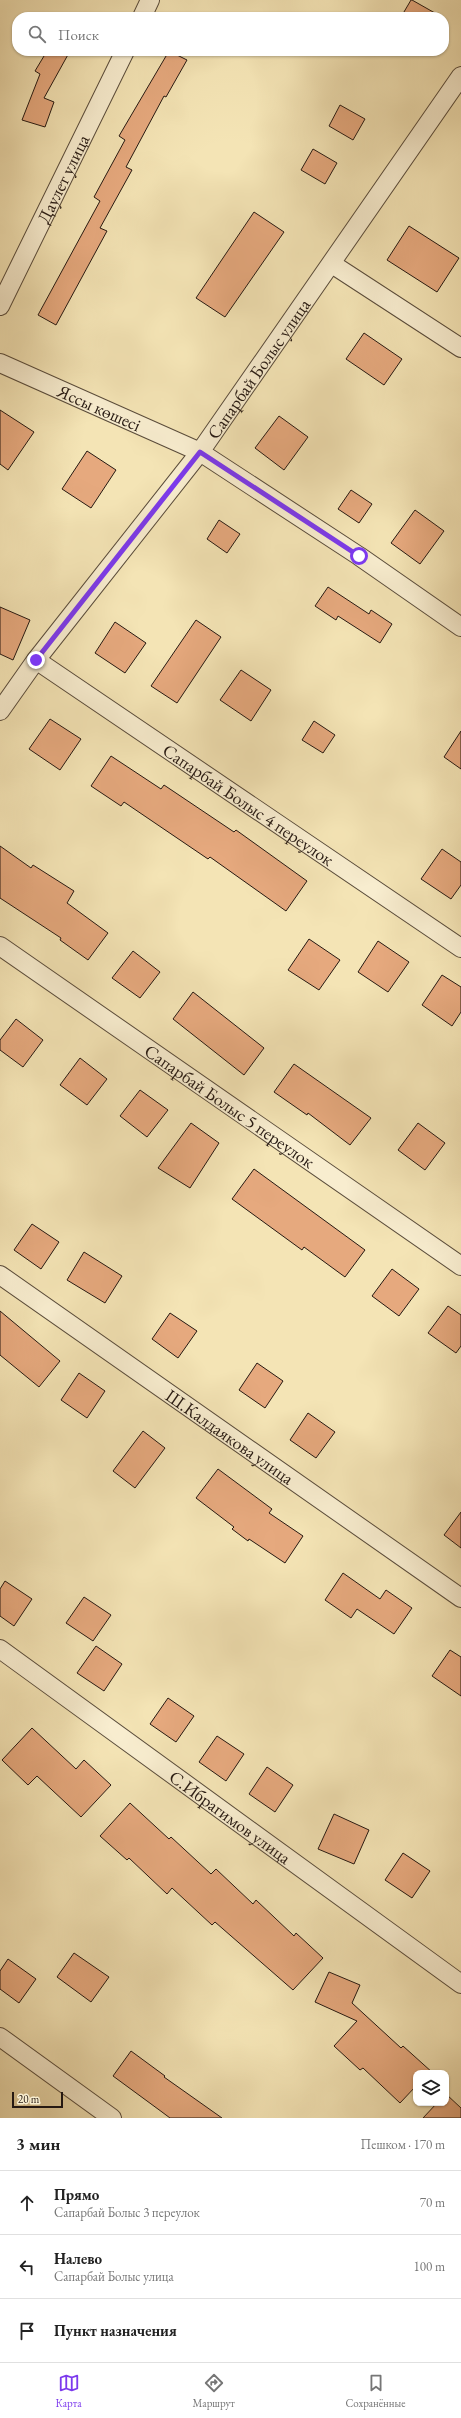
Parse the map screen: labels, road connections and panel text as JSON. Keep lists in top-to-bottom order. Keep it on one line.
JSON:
{"streets":{"street":["Даулет улица","Сапарбай Болыс улица","Яссы көшесі","Сапарбай Болыс 4 переулок","Сапарбай Болыс 5 переулок","Ш.Калдаякова улица","С.Ибрагимов улица"]},"crossings":[["Сапарбай Болыс улица","Яссы көшесі"],["Сапарбай Болыс улица","Сапарбай Болыс 4 переулок"]],"scale_bar":"20 m","page":{"search":"Поиск","scale":"20 m","heading":["3 мин","Пешком · 170 m"],"list":[["Прямо","Сапарбай Болыс 3 переулок","70 m"],["Налево","Сапарбай Болыс улица","100 m"],"Пункт назначения"],"nav":["Карта","Маршрут","Сохранённые"]}}
